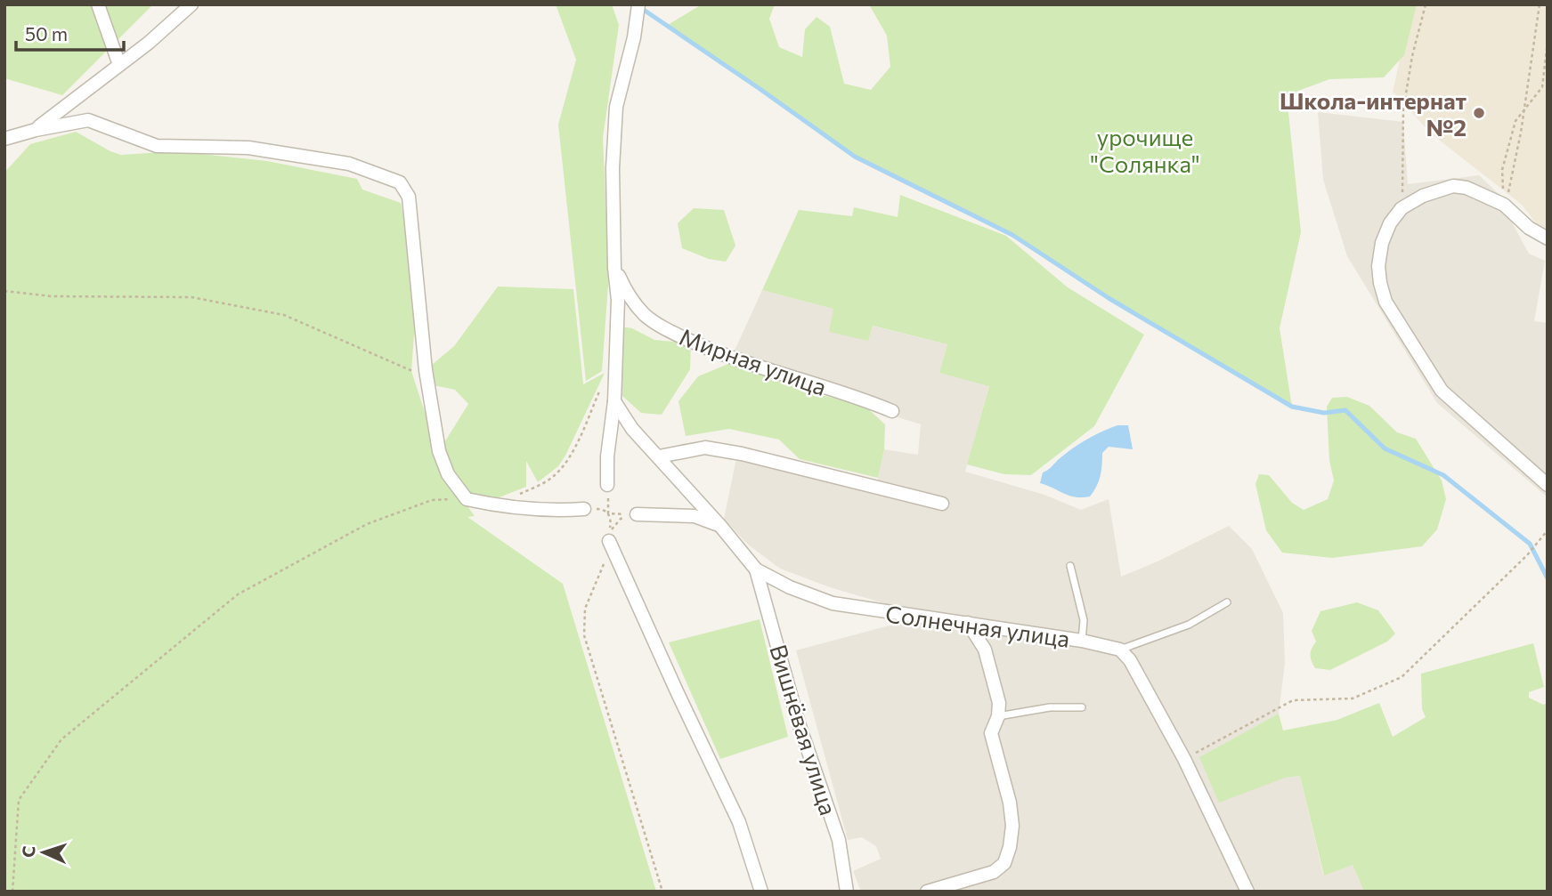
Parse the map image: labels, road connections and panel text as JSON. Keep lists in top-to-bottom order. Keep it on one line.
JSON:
{"streets":{"street":["Мирная улица","Солнечная улица","Вишнёвая улица"]},"crossings":[["Солнечная улица","Вишнёвая улица"]],"parks":["урочище \"Солянка\""],"places":["Школа-интернат №2"],"scale_bar":"50 m","north":"left"}
